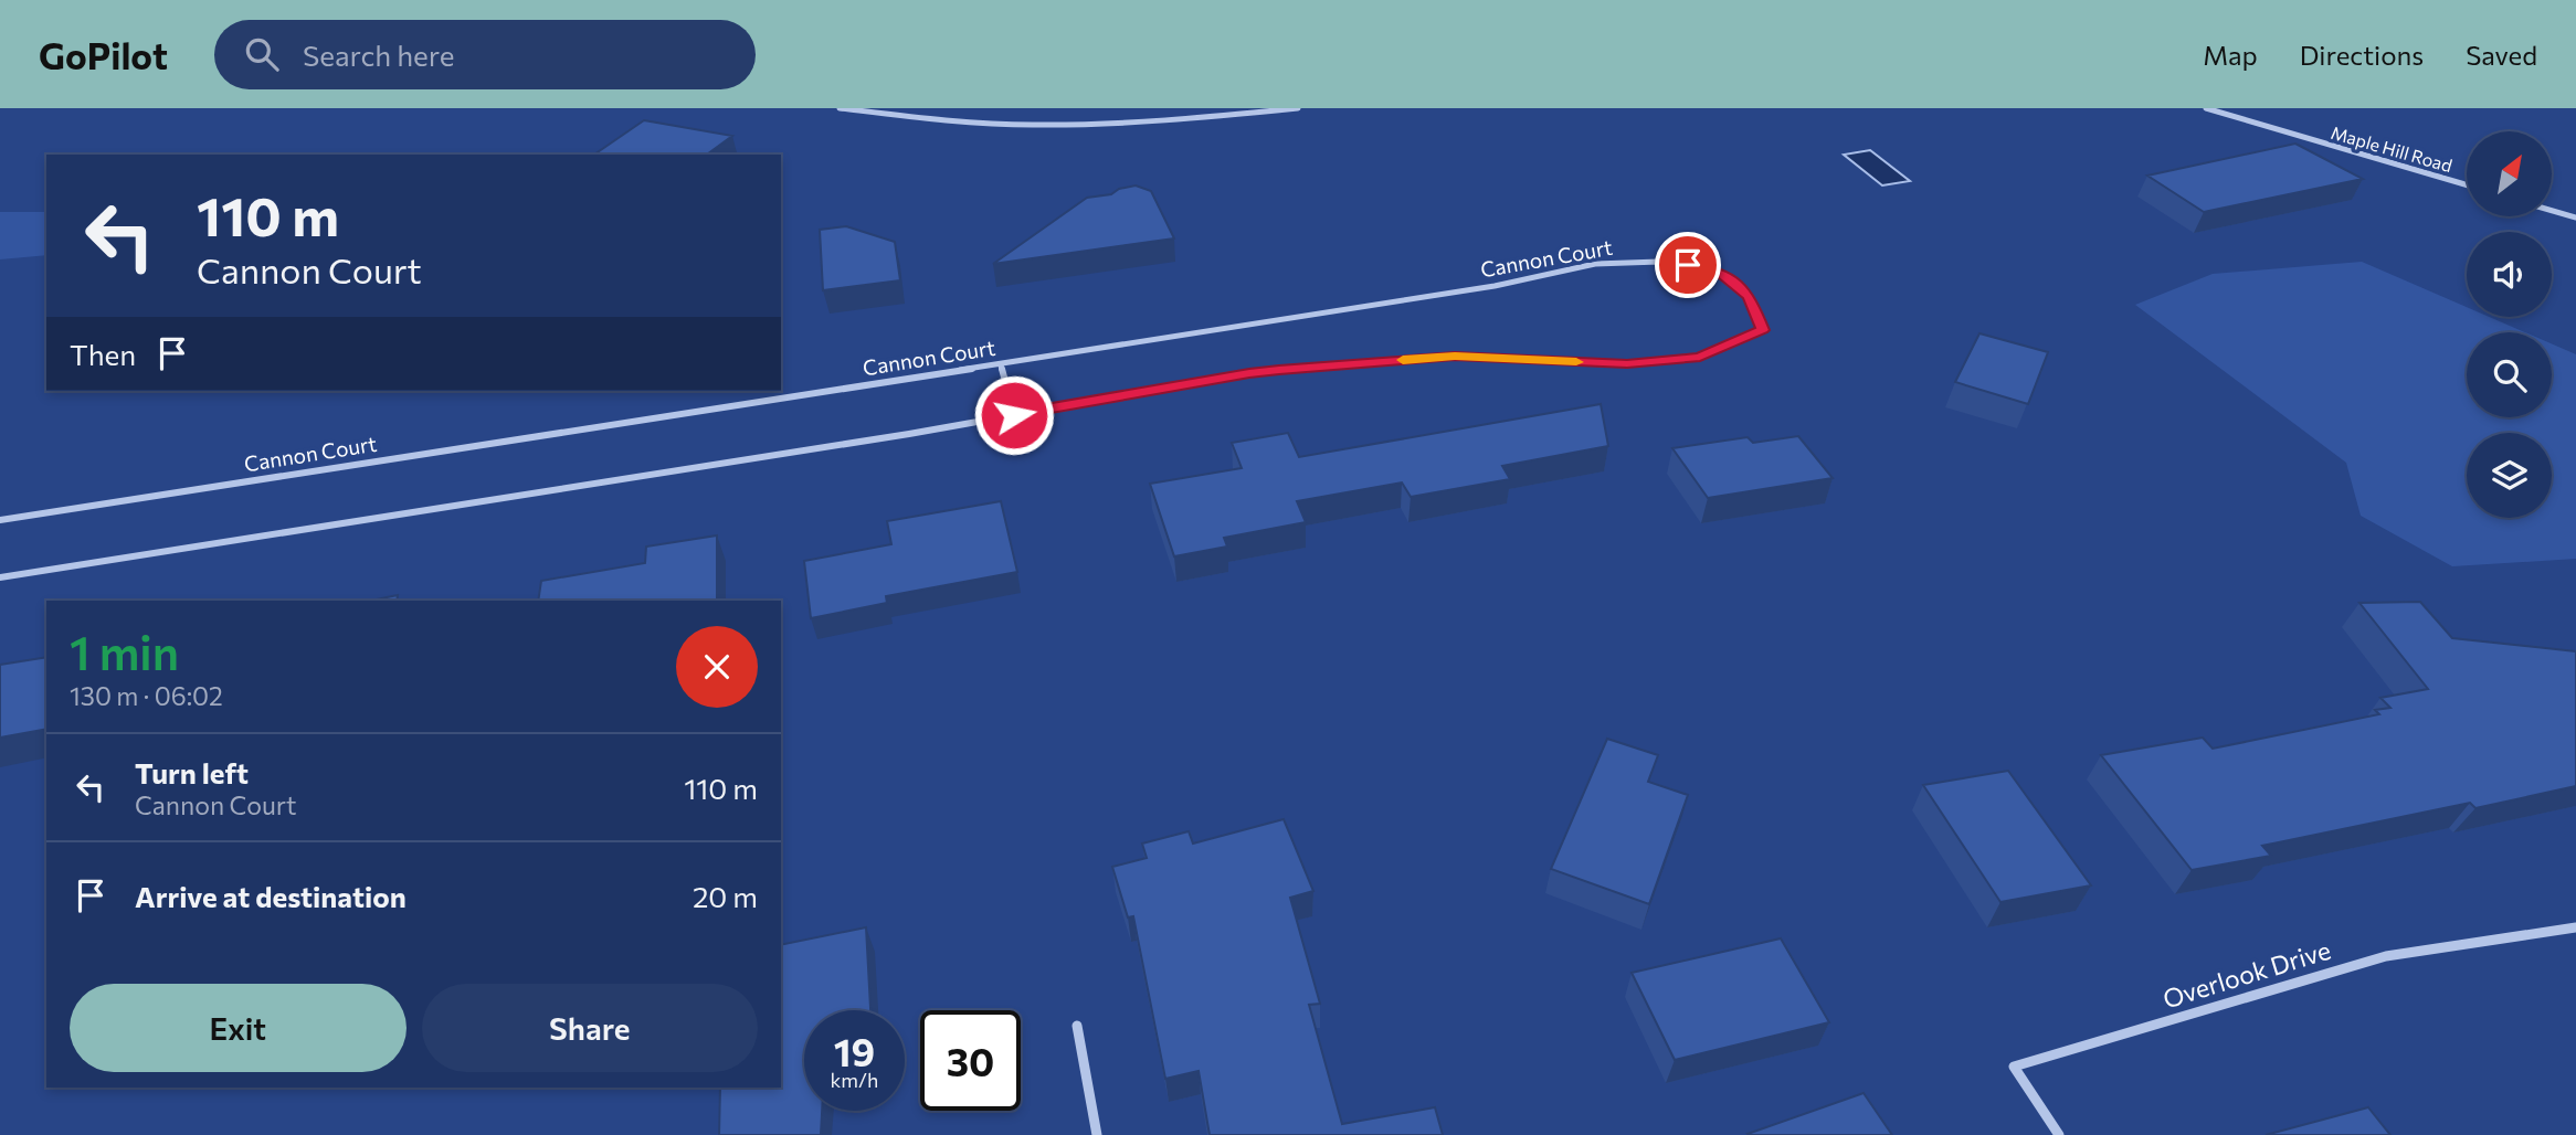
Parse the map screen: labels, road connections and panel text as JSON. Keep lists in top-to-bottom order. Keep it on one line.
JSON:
{"streets":{"street":["Maple Hill Road","Cannon Court","Overlook Drive"]},"north":"top right","page":{"header":"GoPilot","search":"Search here","nav":["Map","Directions","Saved"],"turn":["110 m","Cannon Court"],"then":"Then","heading":["1 min","130 m · 06:02"],"list":[{"name":"Turn left","note":"Cannon Court","value":"110 m"},{"name":"Arrive at destination","value":"20 m"}],"buttons":["Exit","Share"],"speed":"19 km/h","limit":"30"}}
